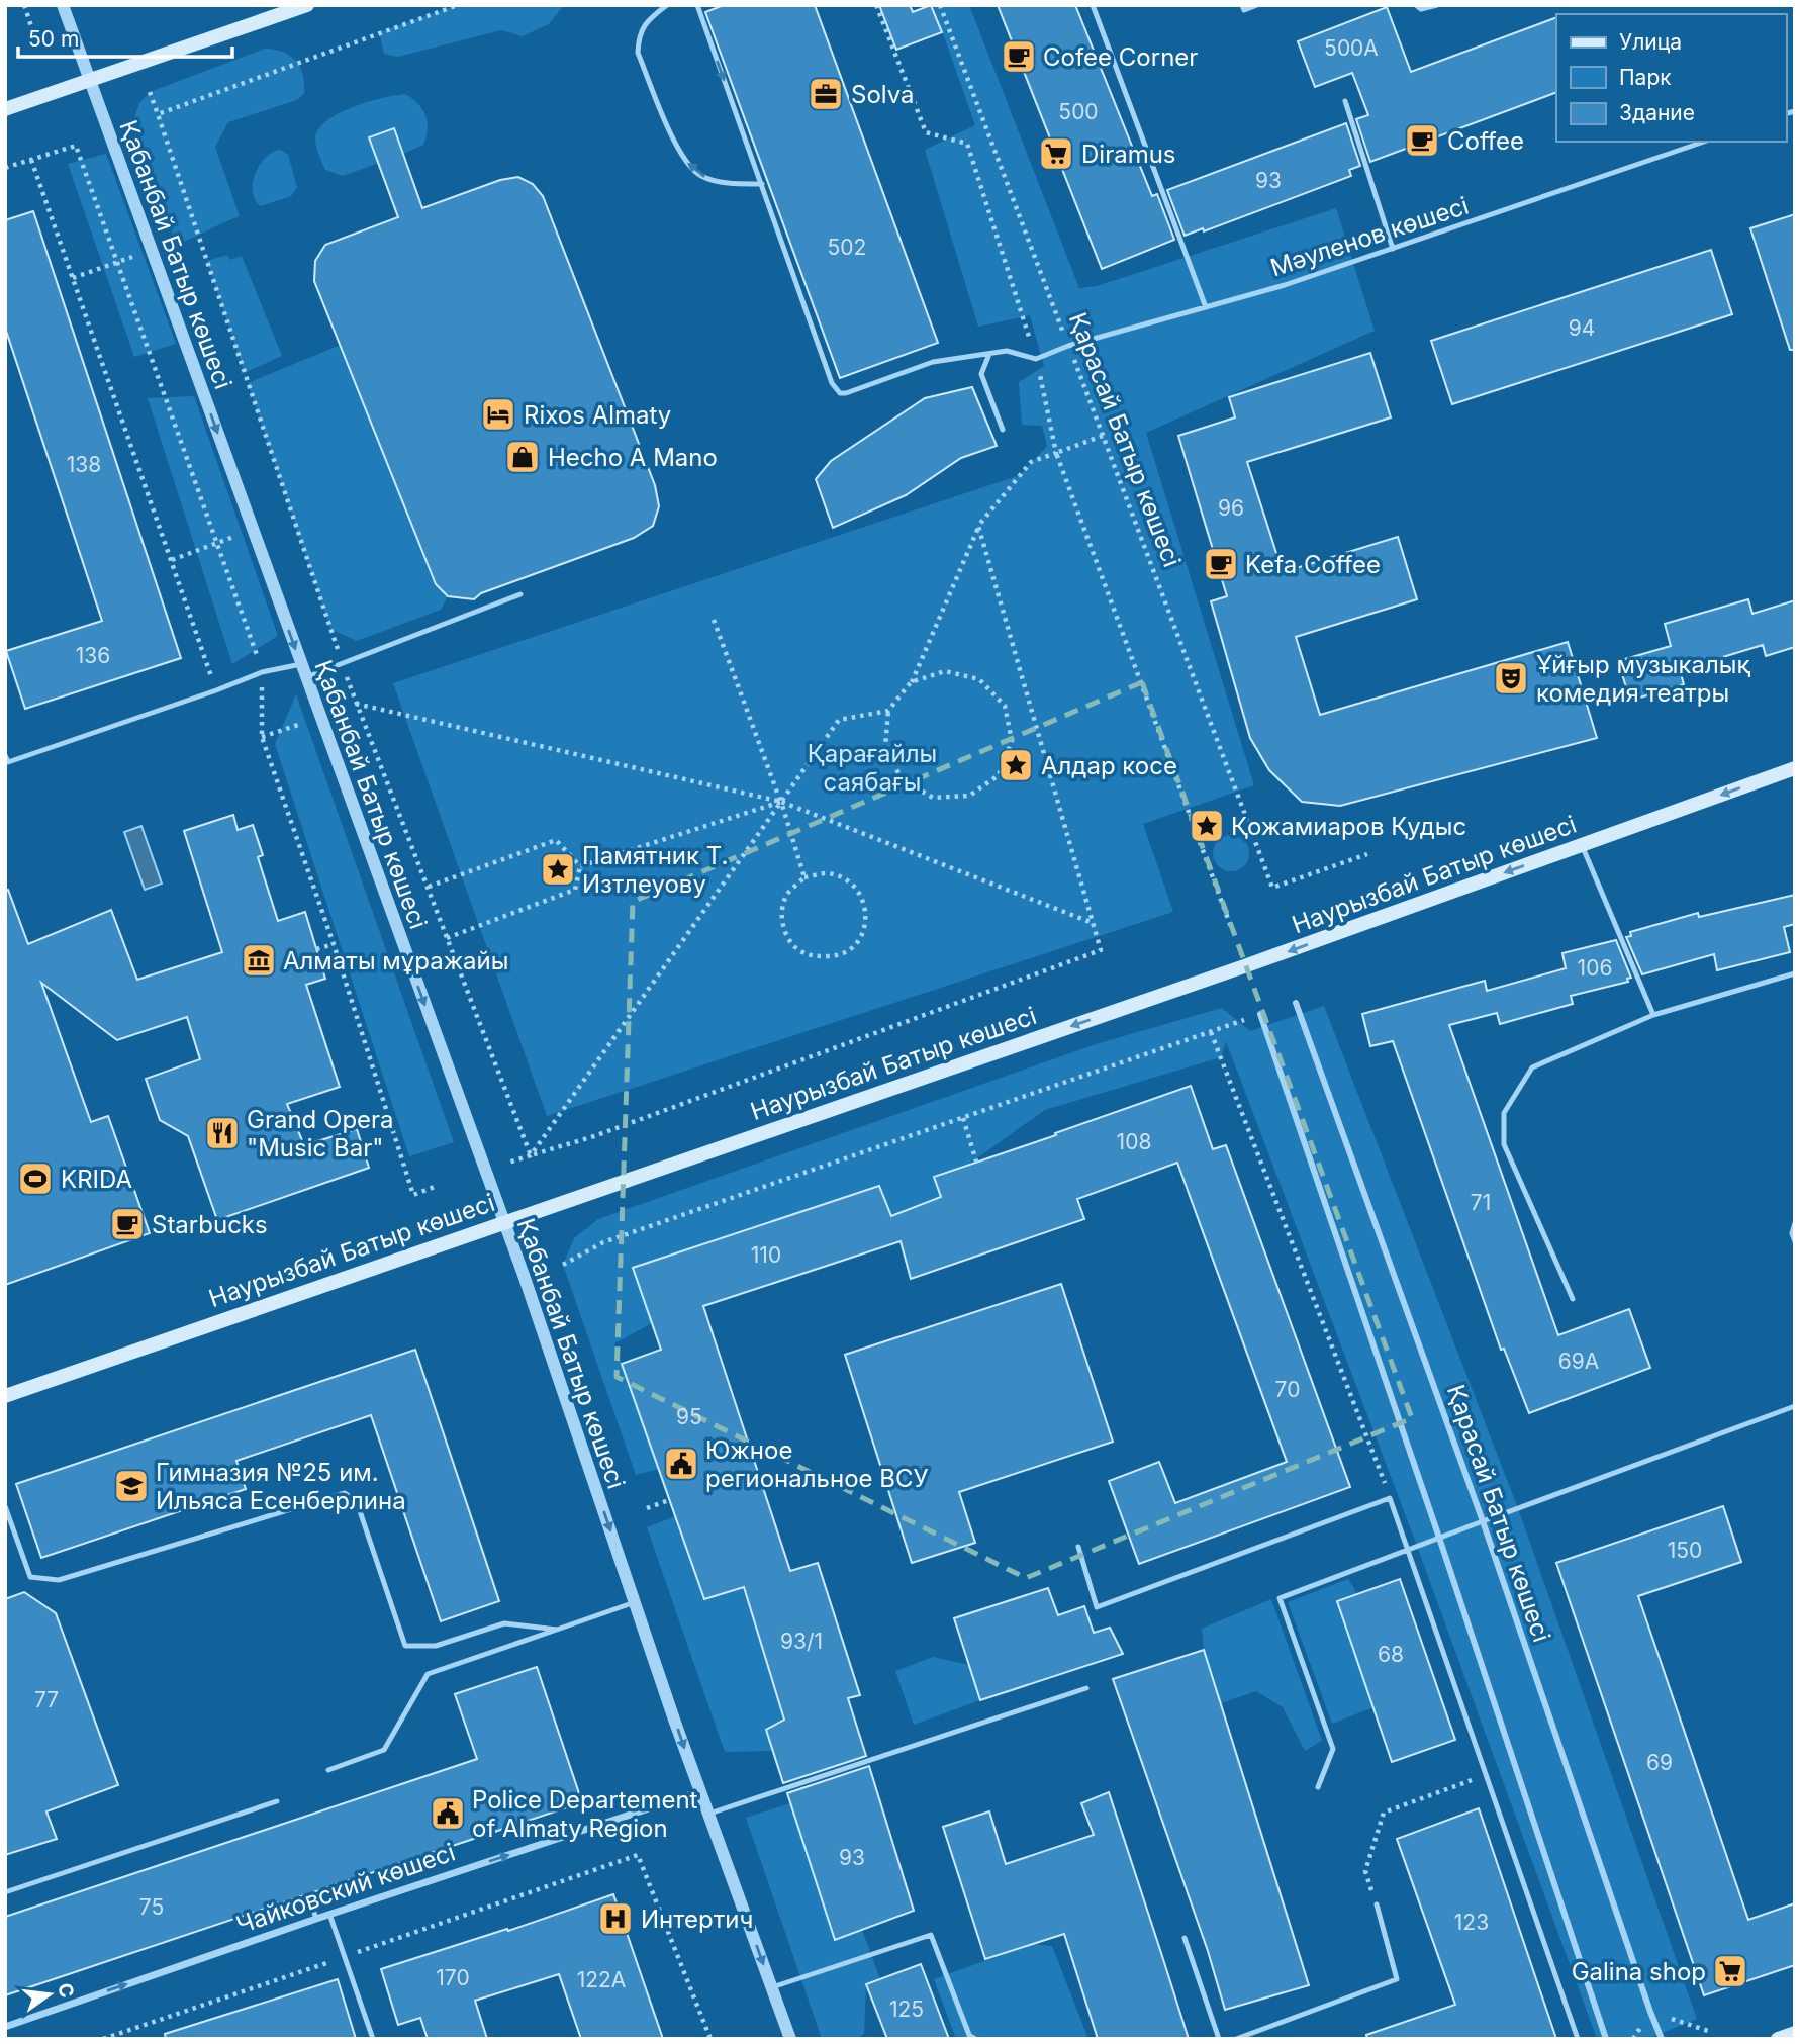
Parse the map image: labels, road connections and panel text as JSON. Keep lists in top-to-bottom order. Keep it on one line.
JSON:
{"streets":{"main road":["Наурызбай Батыр көшесі"],"street":["Қабанбай Батыр көшесі","Қарасай Батыр көшесі","Чайковский көшесі"],"lane":["Мәуленов көшесі"]},"crossings":[["Мәуленов көшесі","Қарасай Батыр көшесі"],["Қабанбай Батыр көшесі","Наурызбай Батыр көшесі"],["Қабанбай Батыр көшесі","Чайковский көшесі"]],"one_way":["Қабанбай Батыр көшесі","Наурызбай Батыр көшесі","Чайковский көшесі"],"parks":["Қарағайлы саябағы"],"places":{"cafe":["Cofee Corner","Coffee","Kefa Coffee","Starbucks"],"office":["Solva"],"supermarket":["Diramus","Galina shop"],"hotel":["Rixos Almaty"],"shop":["Hecho A Mano"],"theatre":["Ұйғыр музыкалық комедия театры"],"place":["Алдар косе","Қожамиаров Қудыс","Памятник Т. Изтлеуову"],"museum":["Алматы мұражайы"],"restaurant":["Grand Opera \"Music Bar\""],"sports":["KRIDA"],"public building":["Южное региональное ВСУ","Police Departement of Almaty Region"],"school or university":["Гимназия №25 им. Ильяса Есенберлина"],"hospital":["Интертич"]},"house_numbers":["500А","500","93","502","94","138","96","136","106","108","71","110","69А","70","95","150","93/1","68","77","69","93","75","123","170","122А","125"],"legend":["Улица","Парк","Здание"],"scale_bar":"50 m","north":"right"}
